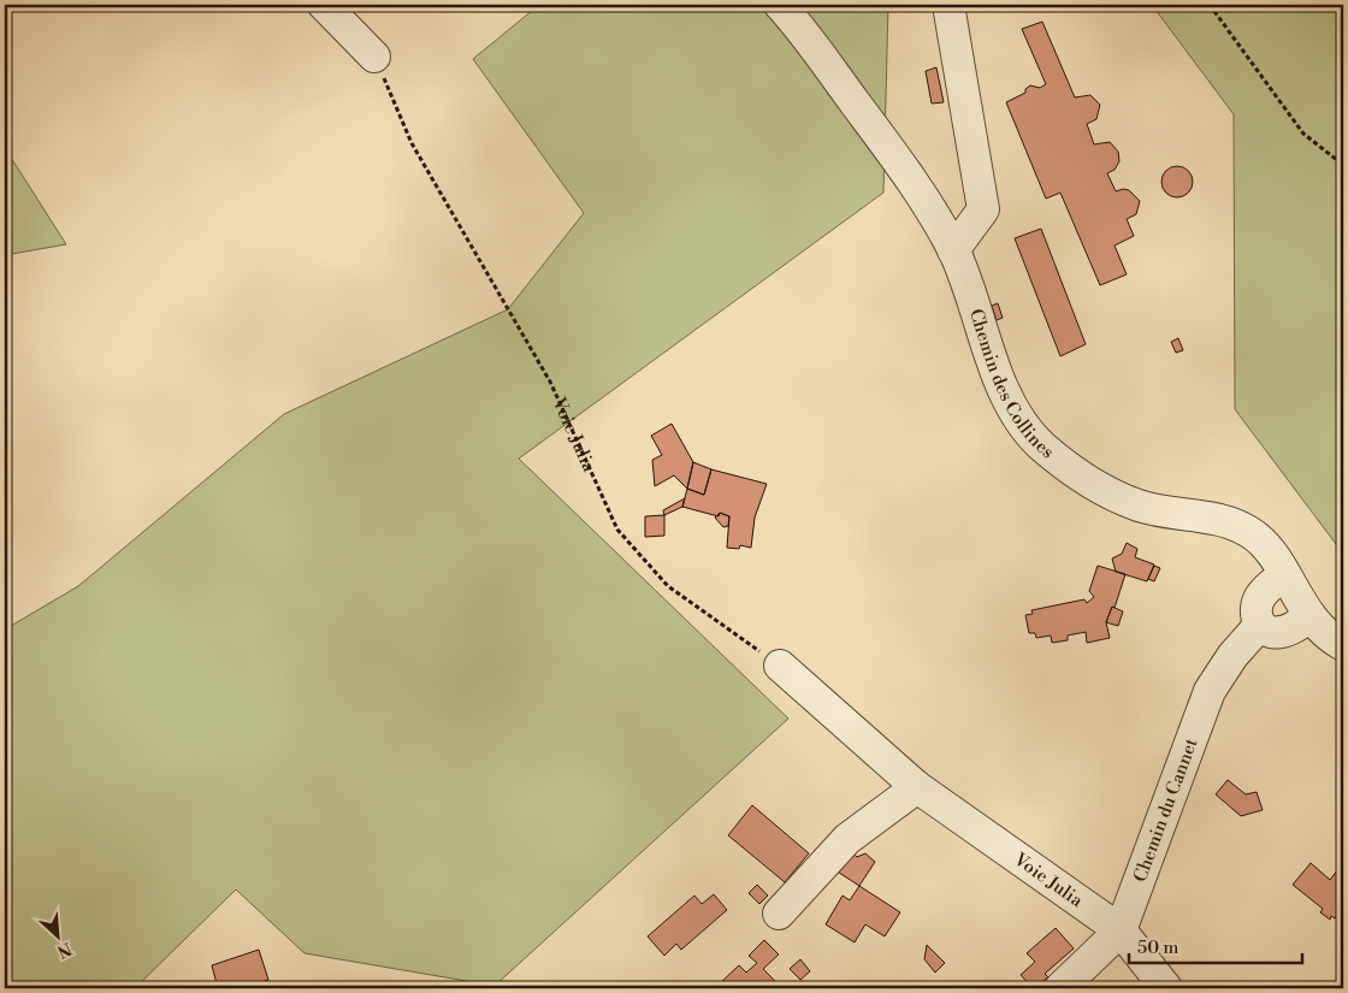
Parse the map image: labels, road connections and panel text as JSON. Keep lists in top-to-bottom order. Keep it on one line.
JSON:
{"streets":{"street":["Chemin des Collines","Voie Julia","Chemin du Cannet"]},"crossings":[["Voie Julia","Chemin du Cannet"]],"scale_bar":"50 m","north":"bottom right"}
